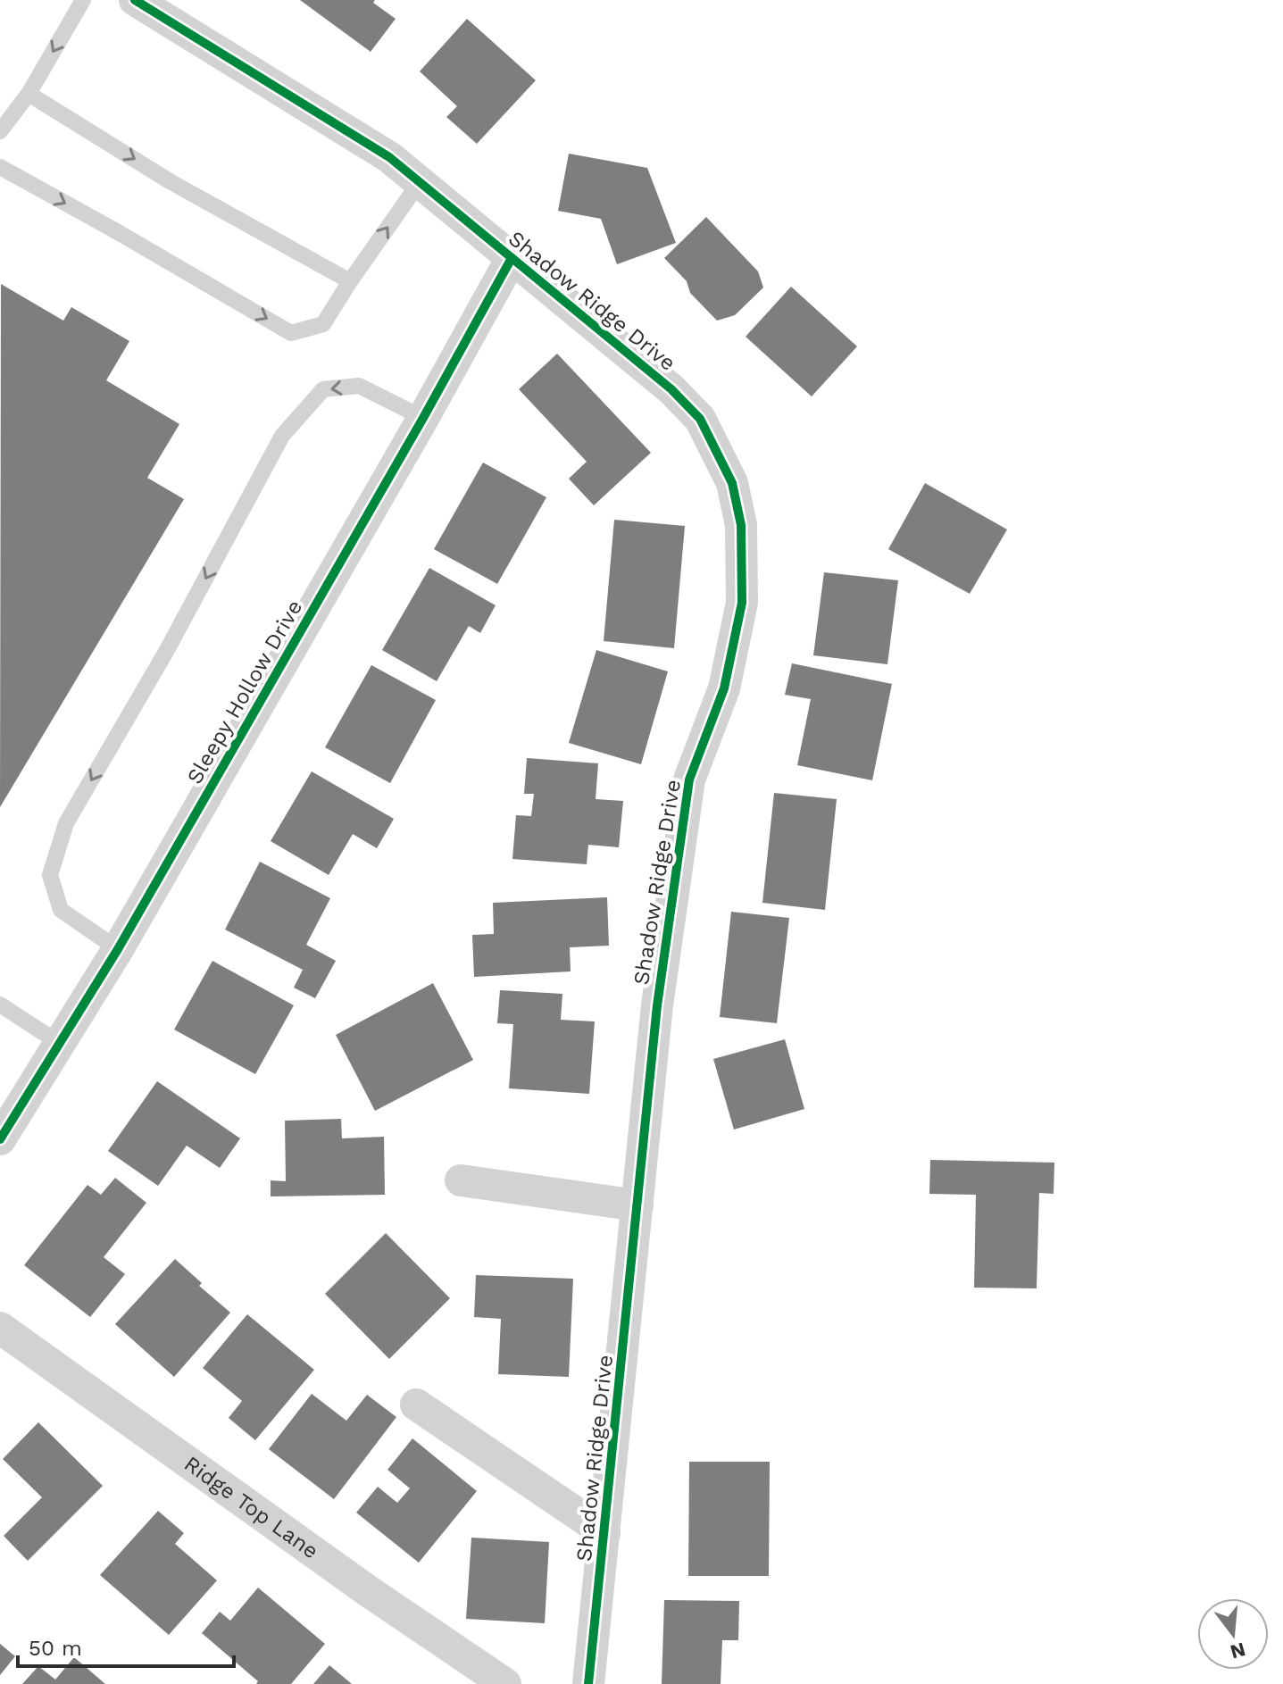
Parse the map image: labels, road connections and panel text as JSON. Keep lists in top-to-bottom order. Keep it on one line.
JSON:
{"streets":{"street":["Shadow Ridge Drive","Sleepy Hollow Drive","Ridge Top Lane"]},"crossings":[["Shadow Ridge Drive","Sleepy Hollow Drive"]],"scale_bar":"50 m","north":"bottom"}
